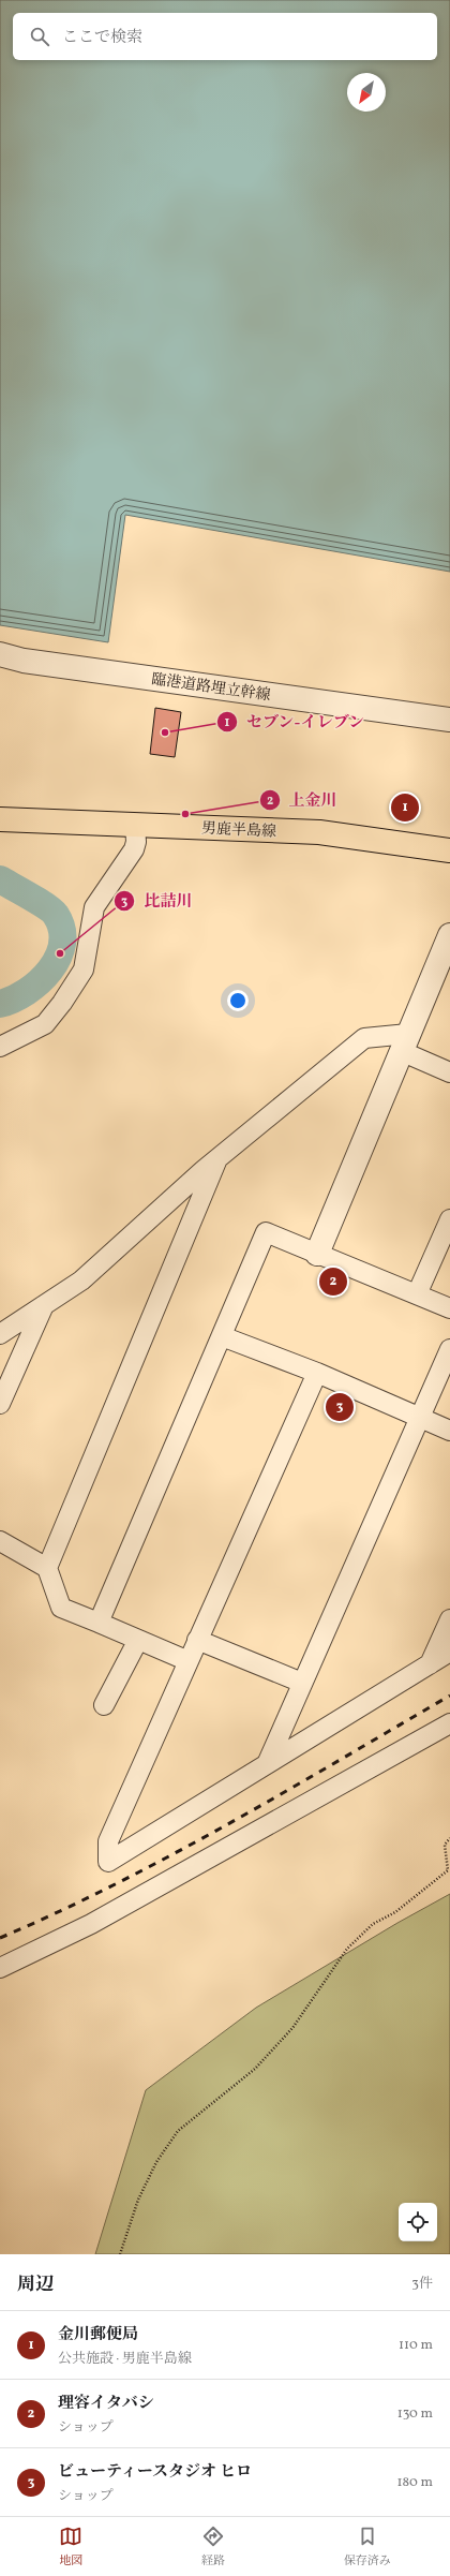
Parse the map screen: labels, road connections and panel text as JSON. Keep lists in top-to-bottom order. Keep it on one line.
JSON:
{"streets":{"main road":["男鹿半島線"],"street":["臨港道路埋立幹線"]},"places":["セブン-イレブン","上金川","比詰川"],"north":"bottom left","page":{"search":"ここで検索","pins":["1","2","3"],"heading":["周辺","3件"],"list":[{"mark":"1","name":"金川郵便局","note":"公共施設 · 男鹿半島線","value":"110 m"},{"mark":"2","name":"理容イタバシ","note":"ショップ","value":"130 m"},{"mark":"3","name":"ビューティースタジオ ヒロ","note":"ショップ","value":"180 m"}],"nav":["地図","経路","保存済み"]}}
